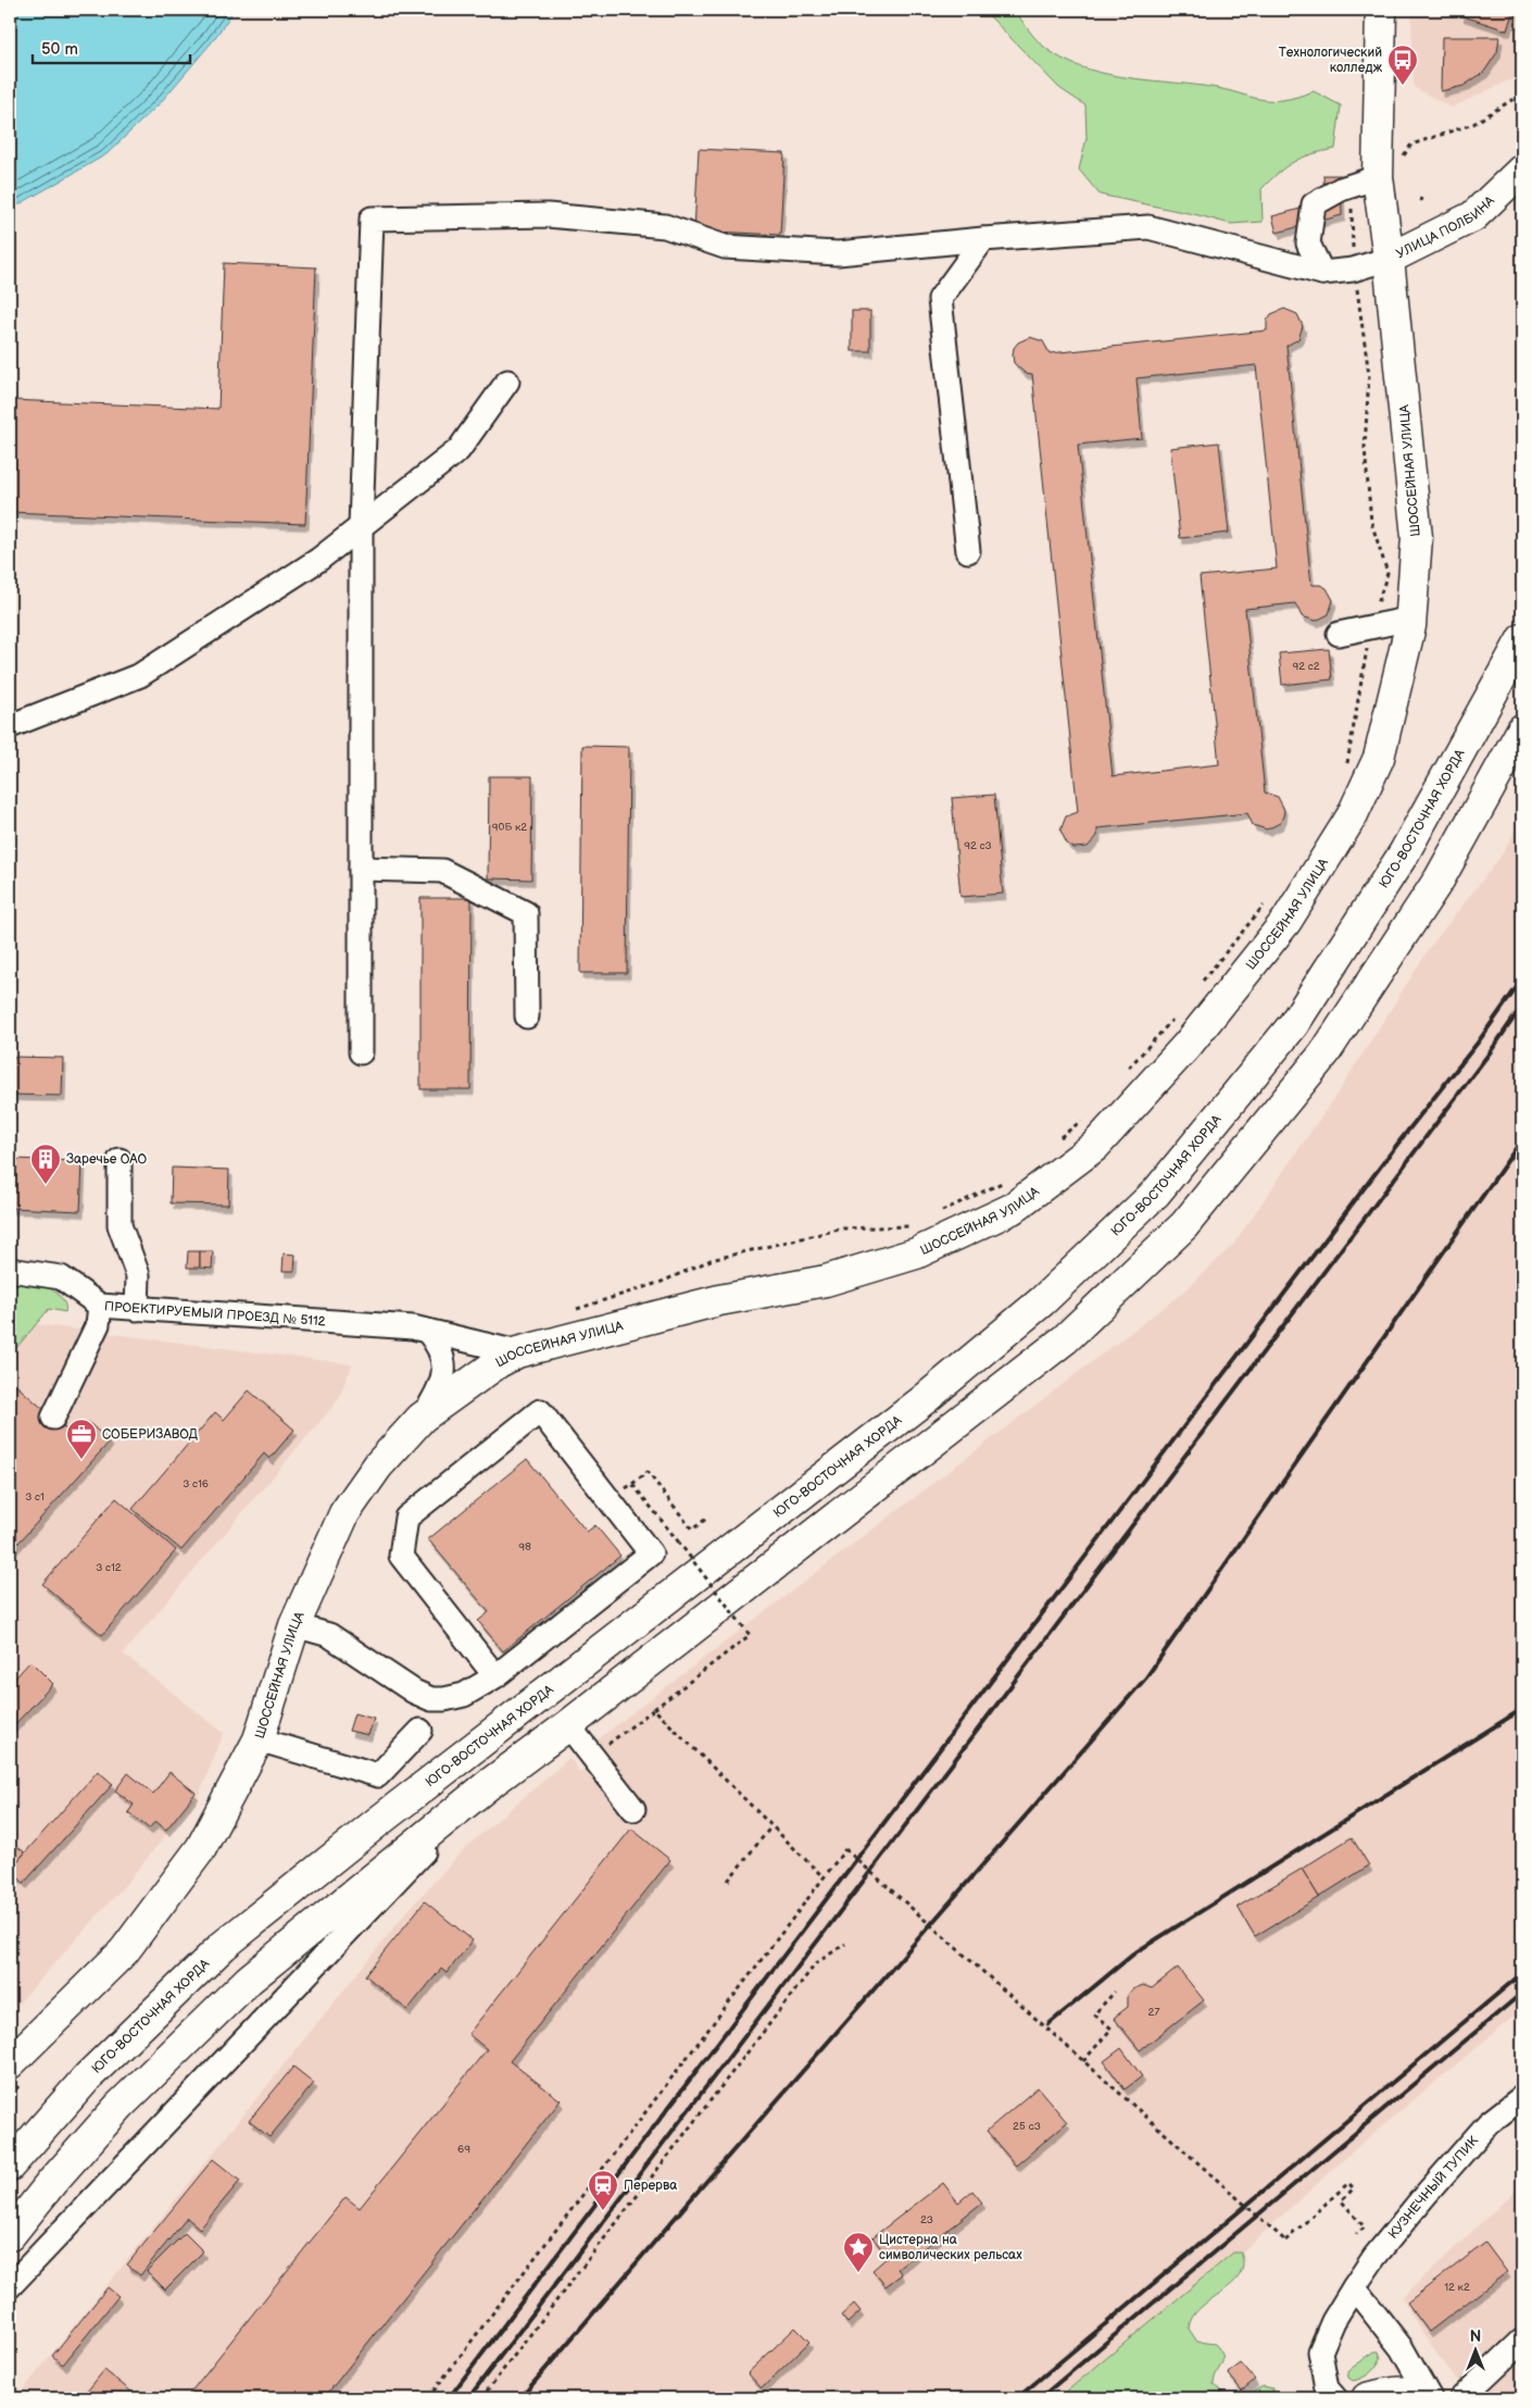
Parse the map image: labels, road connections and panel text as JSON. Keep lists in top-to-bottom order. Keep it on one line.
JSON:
{"streets":{"main road":["УЛИЦА ПОЛБИНА","ШОССЕЙНАЯ УЛИЦА","ЮГО-ВОСТОЧНАЯ ХОРДА"],"street":["ПРОЕКТИРУЕМЫЙ ПРОЕЗД № 5112","КУЗНЕЧНЫЙ ТУПИК"]},"crossings":[["УЛИЦА ПОЛБИНА","ШОССЕЙНАЯ УЛИЦА"],["ШОССЕЙНАЯ УЛИЦА","ПРОЕКТИРУЕМЫЙ ПРОЕЗД № 5112"]],"places":{"bus stop":["Технологический колледж"],"building":["Заречье ОАО"],"office":["СОБЕРИЗАВОД"],"station":["Перерва"],"place":["Цистерна на символических рельсах"]},"house_numbers":["92 с2","90Б к2","92 с3","3 с16","3 с1","98","3 с12","27","25 c3","69","23","12 к2"],"scale_bar":"50 m","north":"top"}
